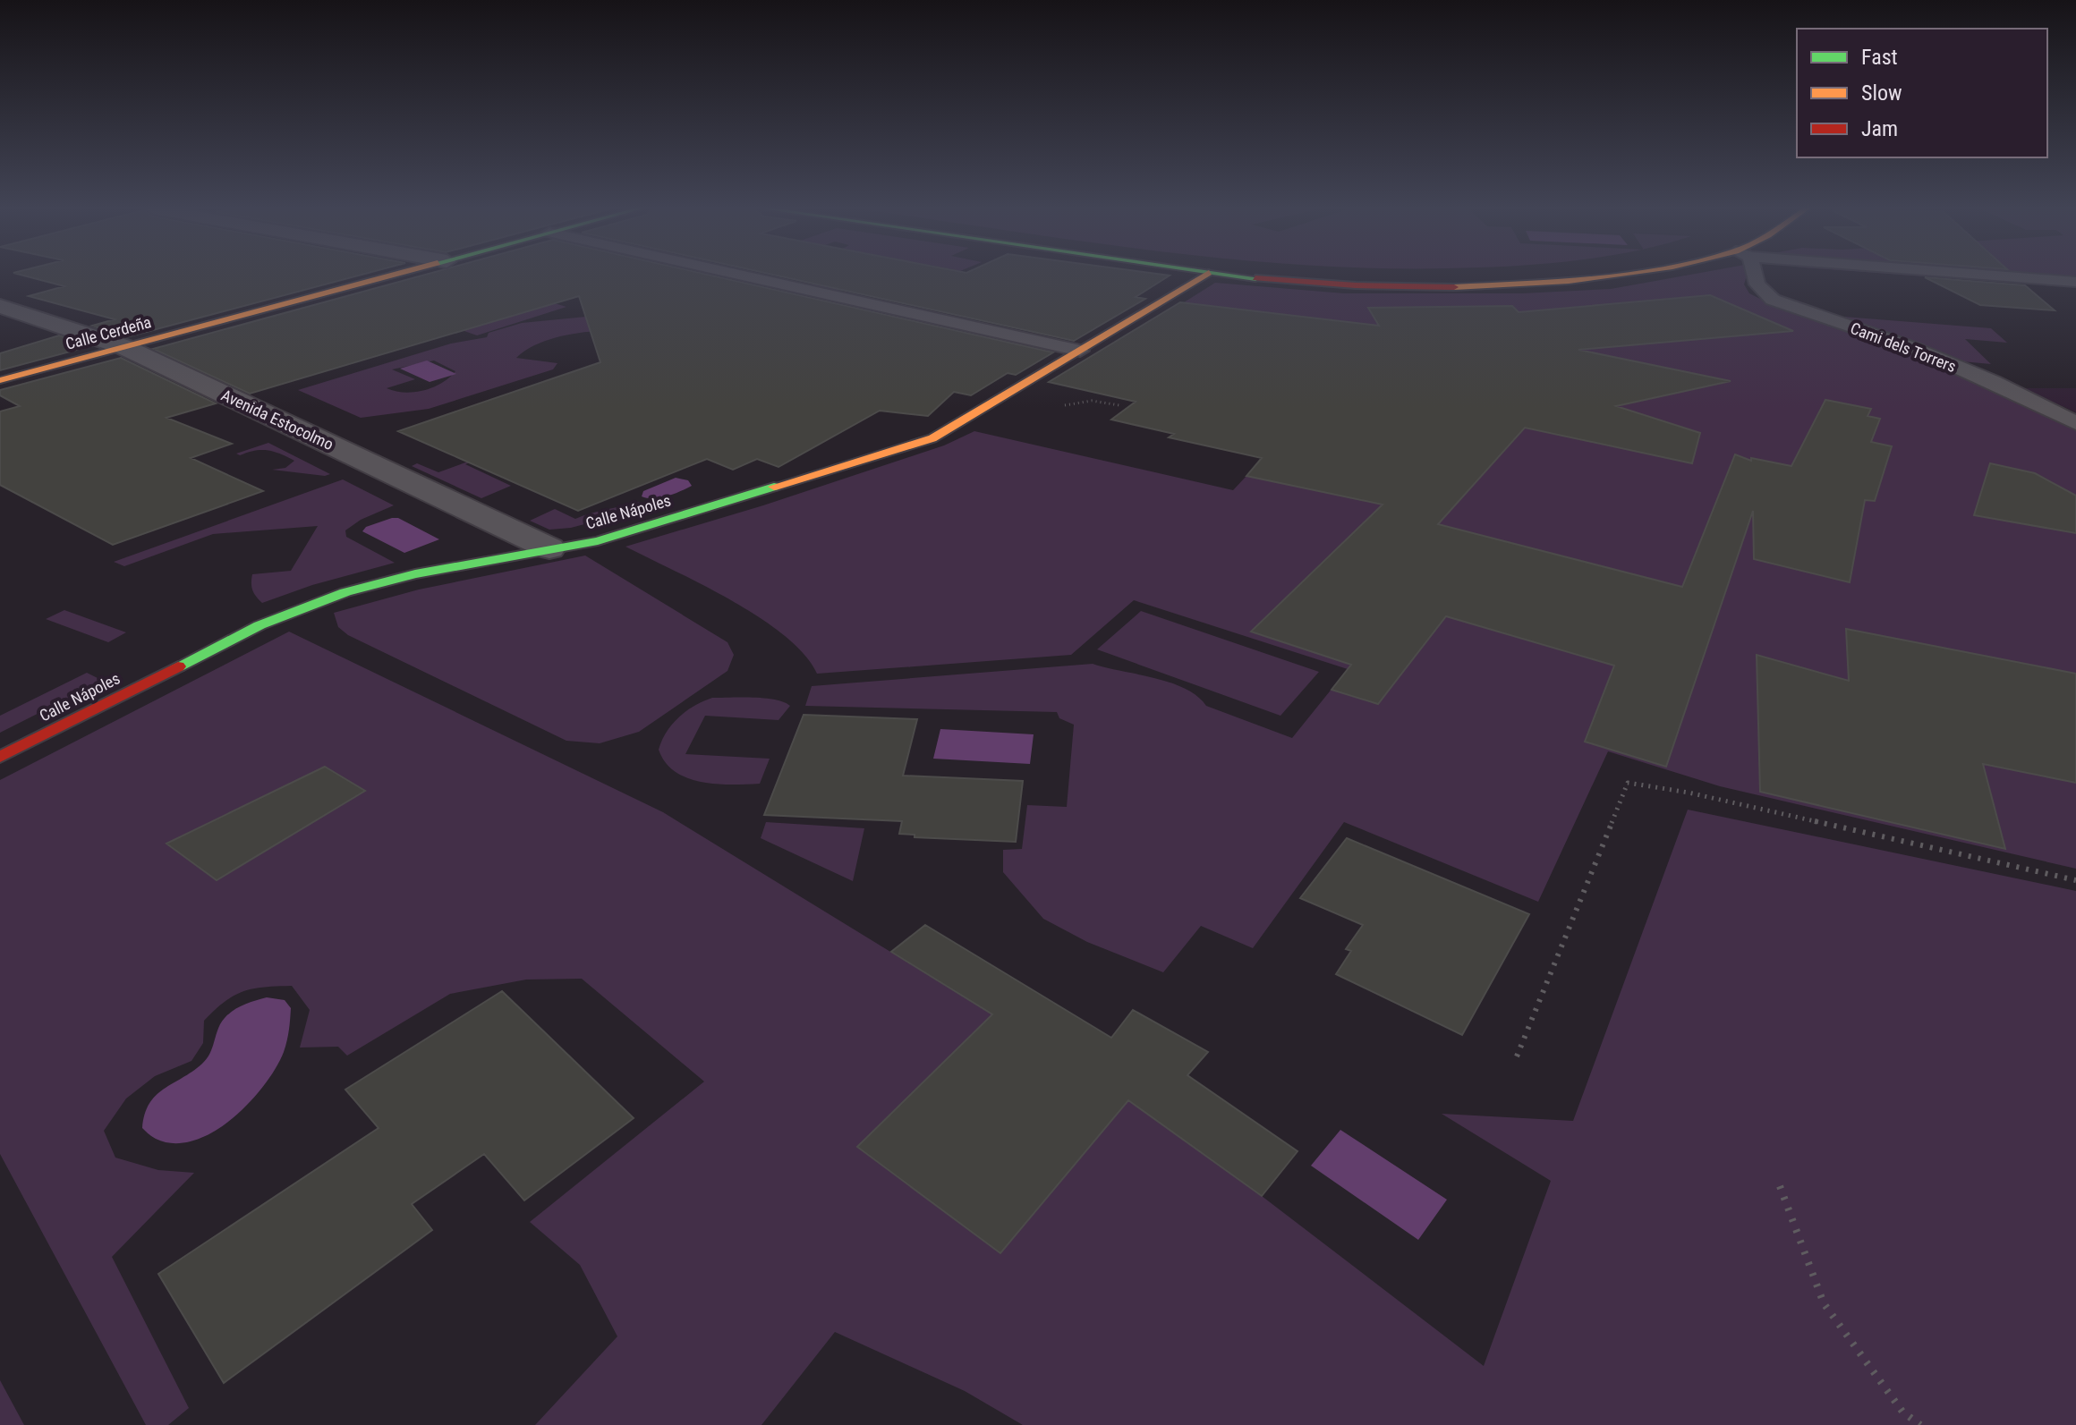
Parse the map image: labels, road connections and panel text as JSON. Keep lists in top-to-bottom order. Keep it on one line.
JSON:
{"streets":{"street":["Calle Cerdeña","Avenida Estocolmo","Calle Nápoles"],"lane":["Cami dels Torrers"]},"crossings":[["Calle Cerdeña","Avenida Estocolmo"],["Avenida Estocolmo","Calle Nápoles"]],"legend":["Fast","Slow","Jam"]}
